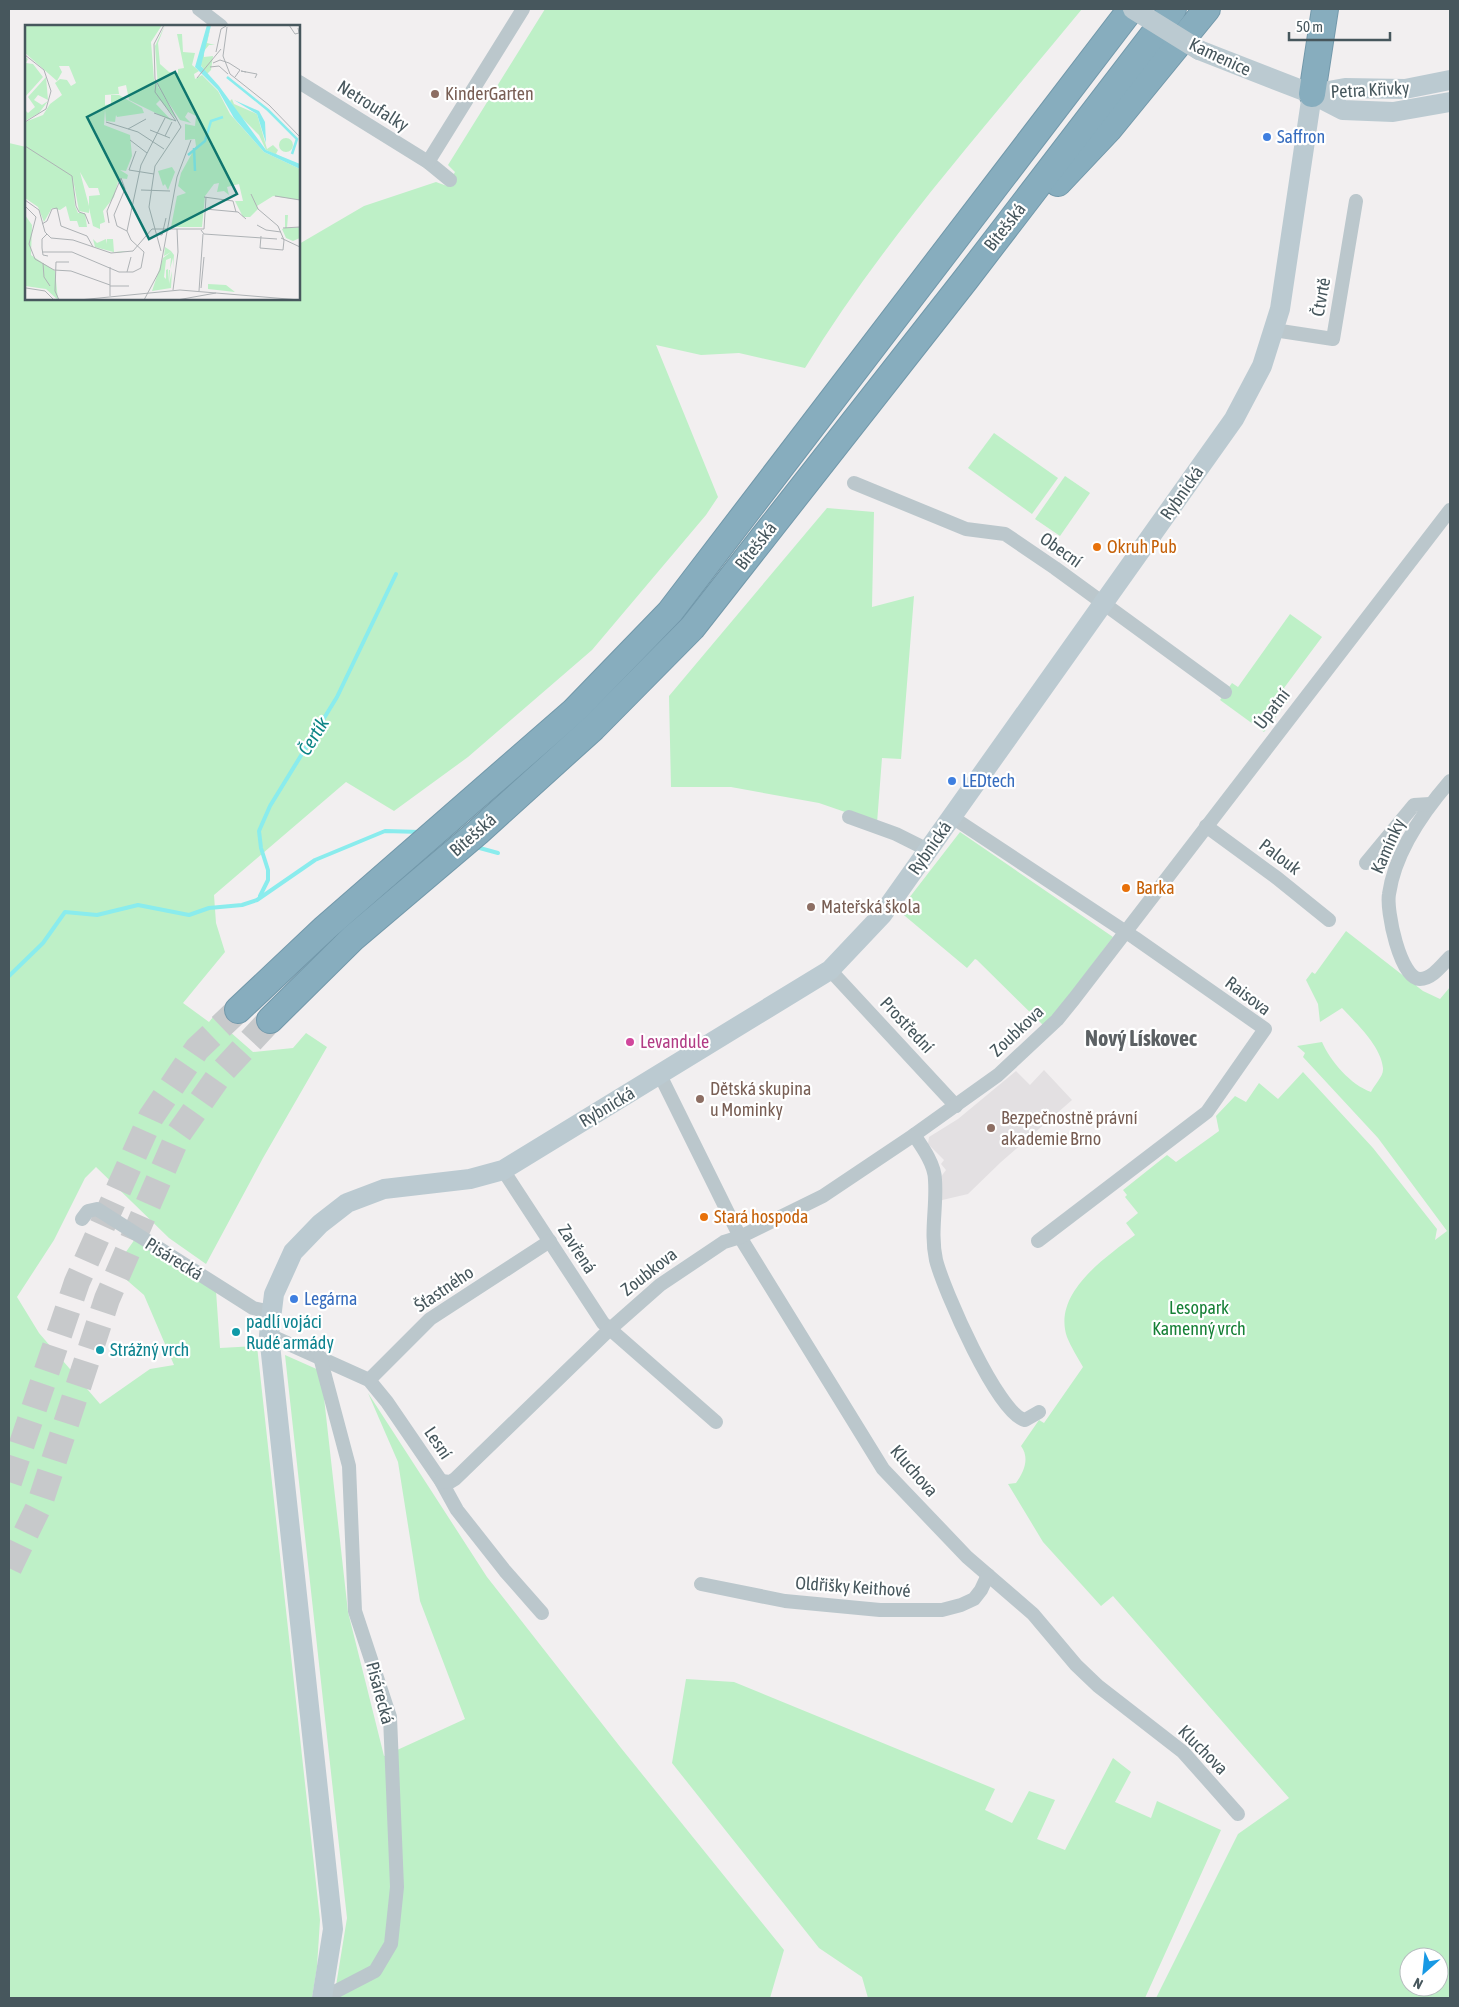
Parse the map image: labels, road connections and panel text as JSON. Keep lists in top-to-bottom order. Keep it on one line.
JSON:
{"streets":{"highway":["Bítešská"],"street":["Kamenice","Petra Křivky","Netroufalky","Čtvrtě","Rybnická","Obecní","Úpatní","Kamínky","Palouk","Raisova","Prostřední","Zoubkova","Zavřená","Pisárecká","Šťastného","Lesní","Kluchova","Oldřišky Keithové"]},"crossings":[["Kamenice","Petra Křivky"],["Kamenice","Bítešská"],["Kamenice","Rybnická"],["Petra Křivky","Rybnická"],["Čtvrtě","Rybnická"],["Rybnická","Obecní"],["Rybnická","Raisova"],["Rybnická","Prostřední"],["Rybnická","Zavřená"],["Rybnická","Pisárecká"],["Rybnická","Lesní"],["Rybnická","Kluchova"],["Úpatní","Palouk"],["Úpatní","Raisova"],["Úpatní","Zoubkova"],["Raisova","Zoubkova"],["Prostřední","Zoubkova"],["Zoubkova","Zavřená"],["Zoubkova","Lesní"],["Zoubkova","Kluchova"],["Zavřená","Šťastného"],["Pisárecká","Lesní"],["Šťastného","Lesní"],["Kluchova","Oldřišky Keithové"]],"districts":["Nový Lískovec"],"water":["Čertík"],"parks":["Lesopark Kamenný vrch"],"places":["KinderGarten","Saffron","Okruh Pub","LEDtech","Barka","Mateřská škola","Levandule","Dětská skupina u Mominky","Bezpečnostně právní akademie Brno","Stará hospoda","Legárna","padlí vojáci Rudé armády","Strážný vrch"],"scale_bar":"50 m","north":"bottom left"}
